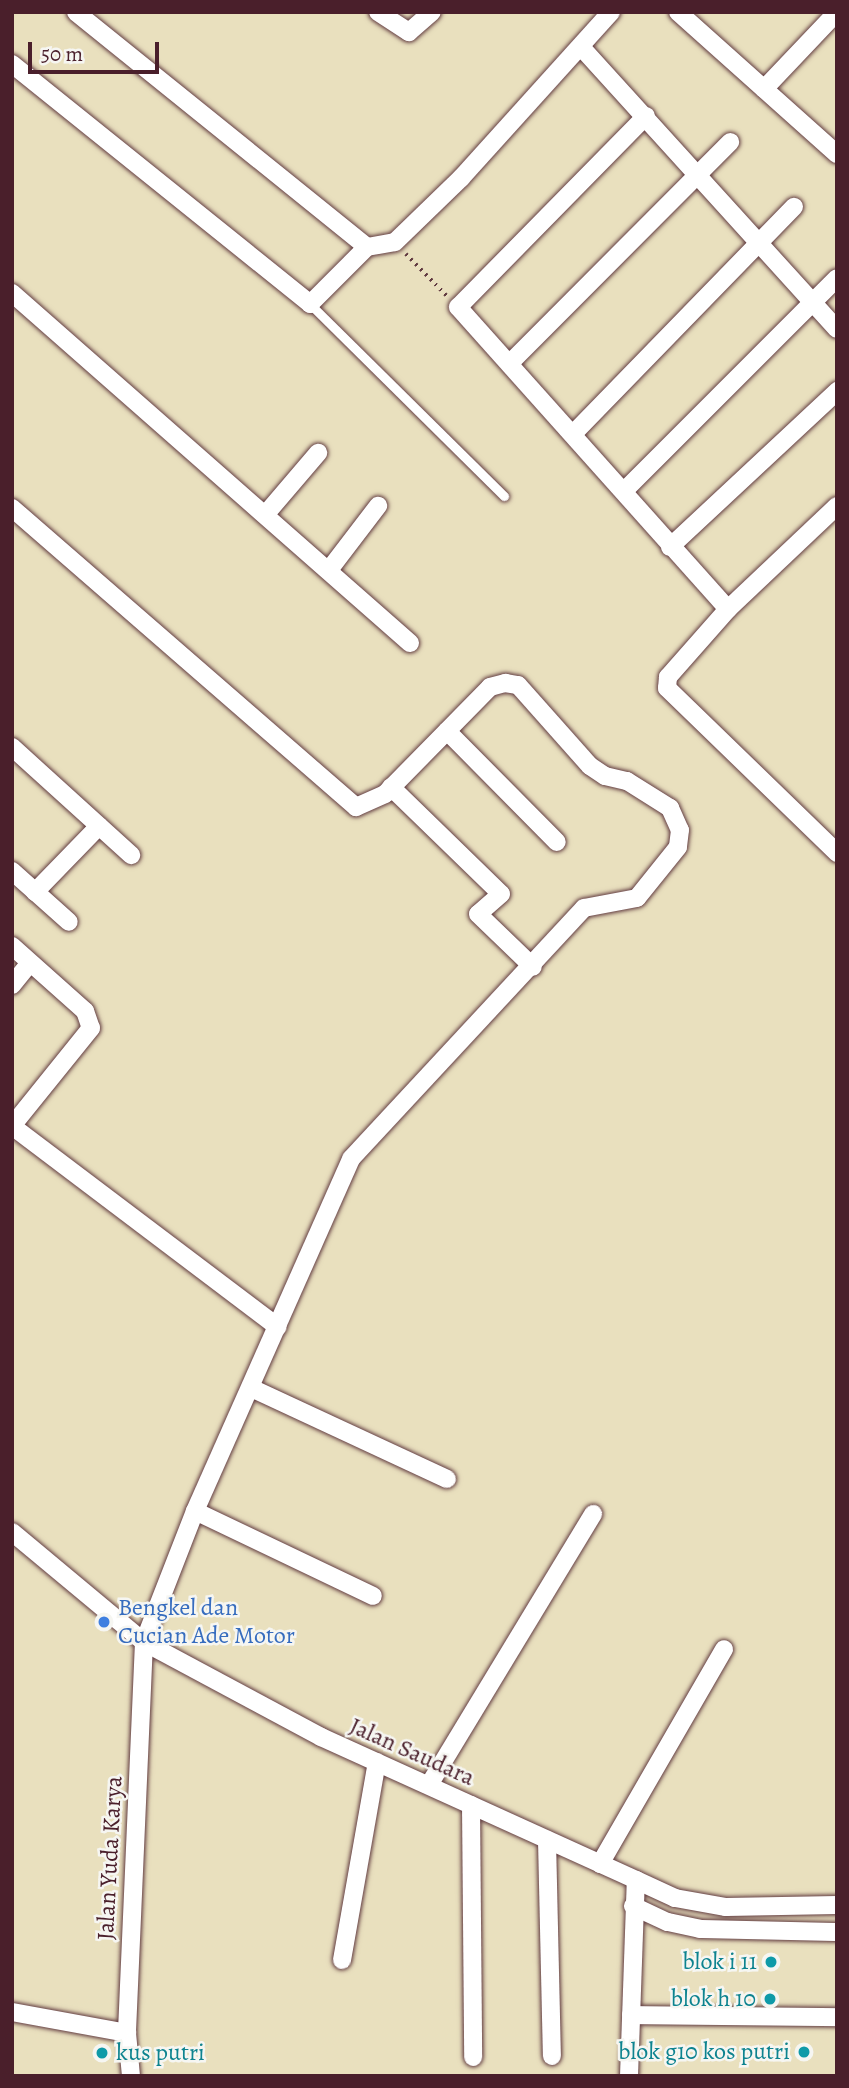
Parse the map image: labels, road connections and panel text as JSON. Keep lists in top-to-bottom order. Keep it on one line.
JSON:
{"streets":{"street":["Jalan Saudara","Jalan Yuda Karya"]},"crossings":[["Jalan Saudara","Jalan Yuda Karya"]],"places":["Bengkel dan Cucian Ade Motor","blok i 11","blok h 10","blok g10 kos putri","kus putri"],"scale_bar":"50 m"}
